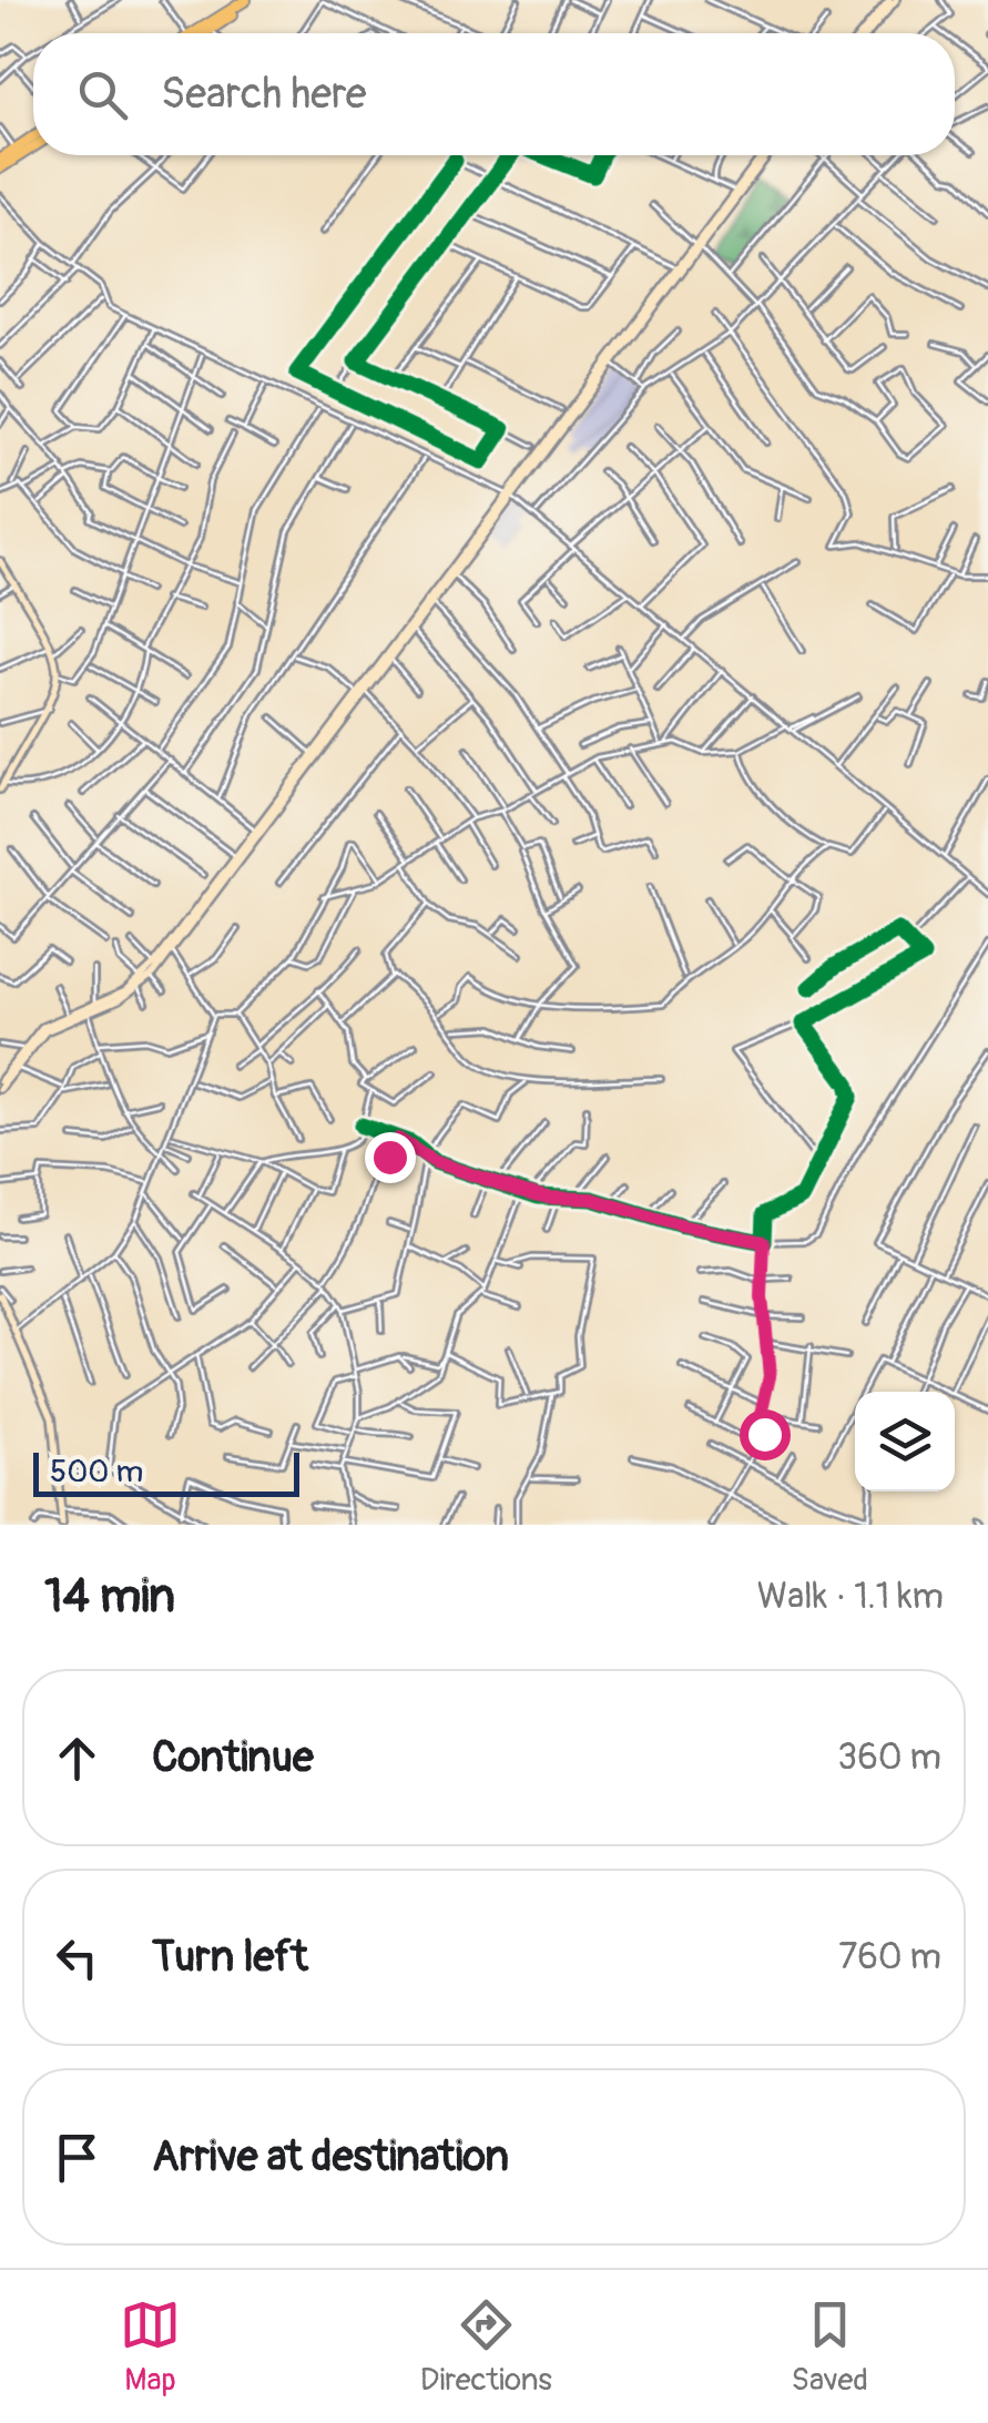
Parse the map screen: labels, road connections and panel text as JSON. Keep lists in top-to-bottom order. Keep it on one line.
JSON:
{"scale_bar":"500 m","page":{"search":"Search here","scale":"500 m","heading":["14 min","Walk · 1.1 km"],"list":[["Continue","360 m"],["Turn left","760 m"],"Arrive at destination"],"nav":["Map","Directions","Saved"]}}
